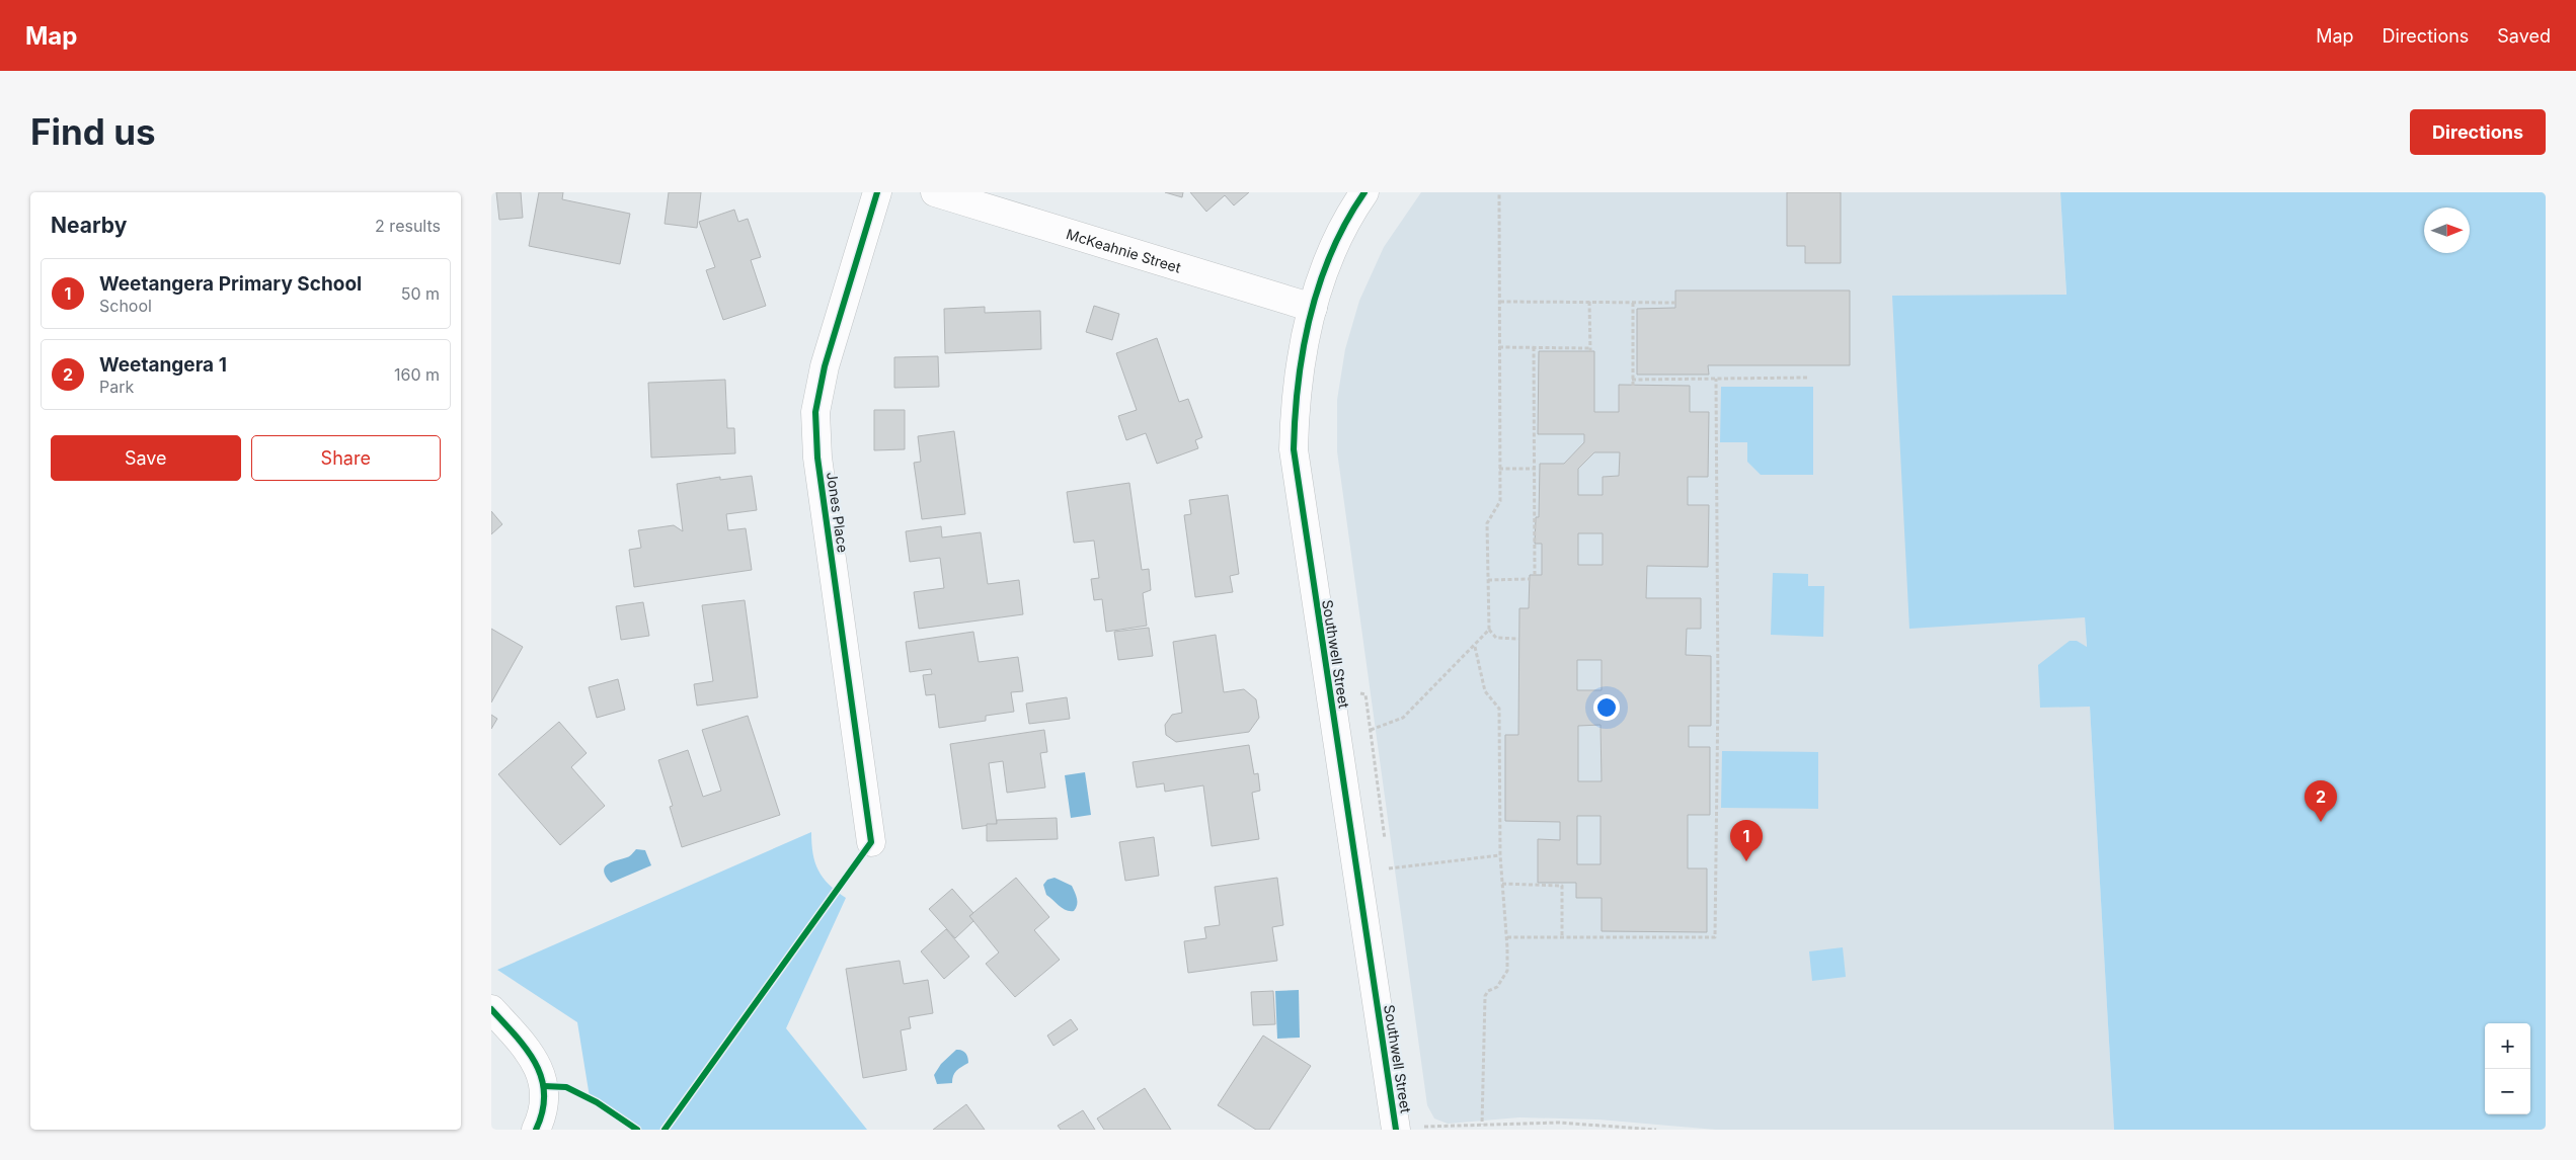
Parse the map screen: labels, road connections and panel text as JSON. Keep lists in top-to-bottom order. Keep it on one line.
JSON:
{"streets":{"street":["McKeahnie Street","Jones Place","Southwell Street"]},"crossings":[["McKeahnie Street","Southwell Street"]],"north":"right","page":{"header":"Map","nav":["Map","Directions","Saved"],"buttons":["Directions",["Save","Share"]],"title":"Find us","heading":["Nearby","2 results"],"list":[{"mark":"1","name":"Weetangera Primary School","note":"School","value":"50 m"},{"mark":"2","name":"Weetangera 1","note":"Park","value":"160 m"}],"pins":["2","1"],"map_buttons":["+","−"]}}
